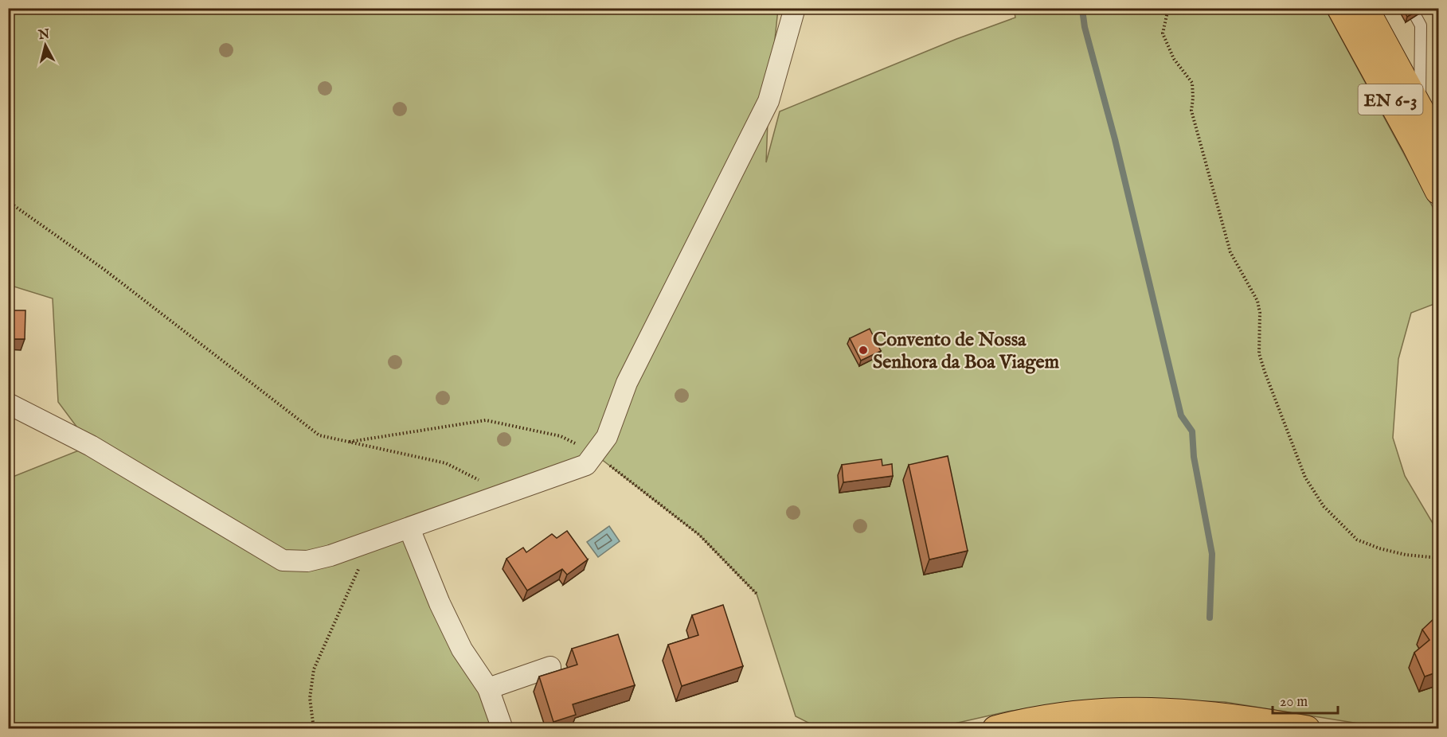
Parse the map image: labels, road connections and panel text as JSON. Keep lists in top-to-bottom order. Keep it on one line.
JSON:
{"streets":{"main road":["EN 6-3"]},"places":["Convento de Nossa Senhora da Boa Viagem"],"scale_bar":"20 m","north":"top"}
